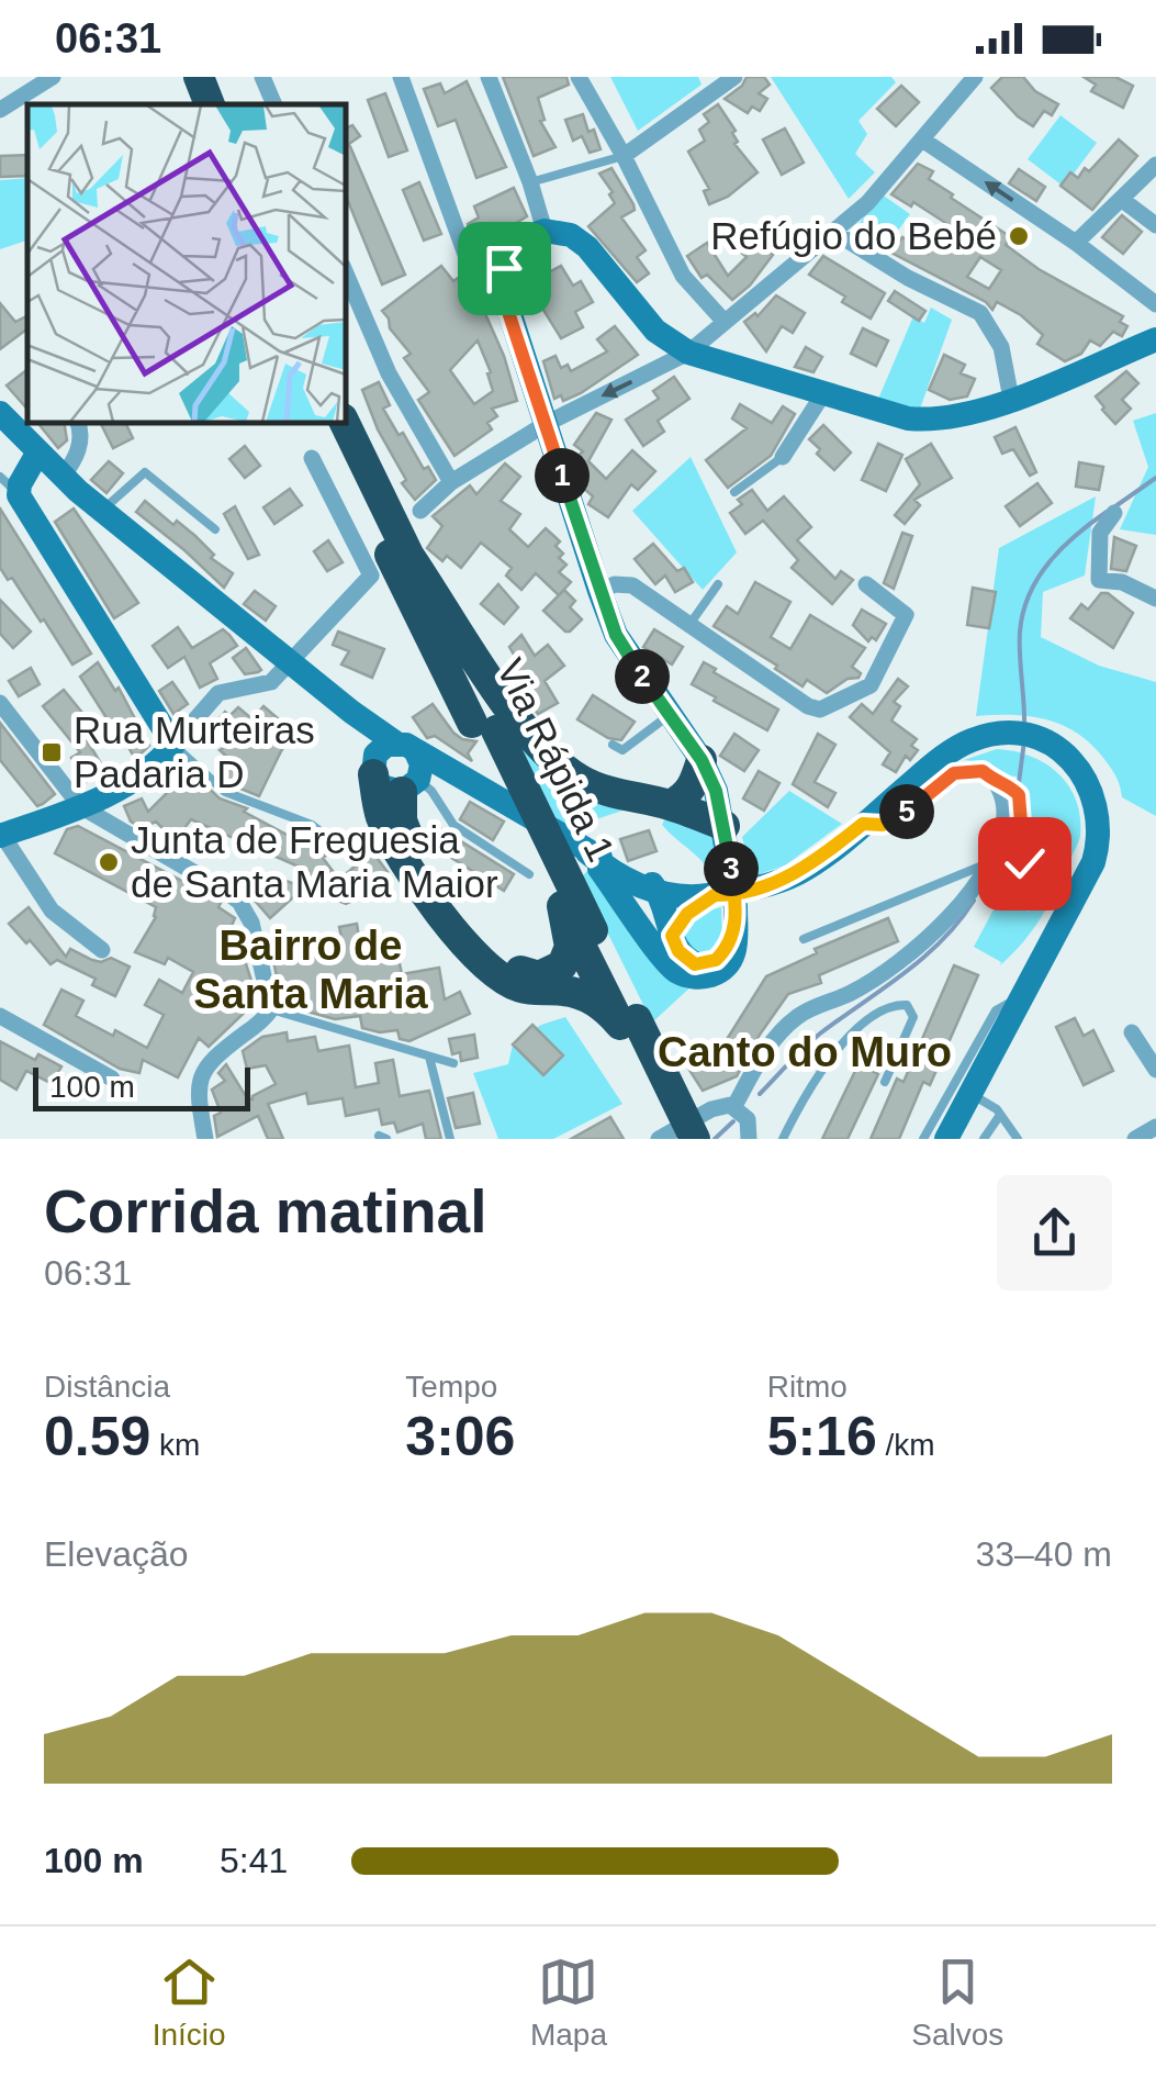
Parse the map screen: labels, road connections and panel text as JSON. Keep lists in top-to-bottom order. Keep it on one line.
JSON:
{"streets":{"highway":["Via Rápida 1"]},"districts":["Bairro de Santa Maria","Canto do Muro"],"places":{"other":["Refúgio do Bebé","Junta de Freguesia de Santa Maria Maior"],"transit":["Rua Murteiras Padaria D"]},"scale_bar":"100 m","page":{"status":"06:31","pins":["1","2","5","3"],"scale":"100 m","heading":["Corrida matinal","06:31"],"stats":[["Distância","0.59 km"],["Tempo","3:06"],["Ritmo","5:16 /km"]],"chart":["Elevação","33–40 m"],"list":[{"name":"100 m","note":"5:41"}],"tabs":["Início","Mapa","Salvos"]}}
